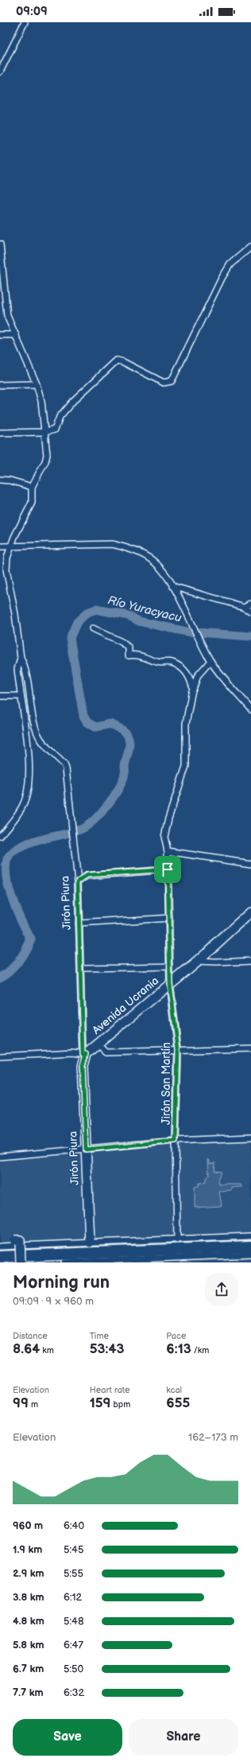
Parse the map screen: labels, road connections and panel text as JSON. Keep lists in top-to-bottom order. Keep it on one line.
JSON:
{"streets":{"main road":["Jirón Piura","Avenida Ucrania"],"street":["Jirón San Martín"]},"crossings":[["Jirón Piura","Avenida Ucrania"],["Avenida Ucrania","Jirón San Martín"]],"water":["Río Yuracyacu"],"page":{"status":"09:09","heading":["Morning run","09:09 · 9 × 960 m"],"stats":[["Distance","8.64 km"],["Time","53:43"],["Pace","6:13 /km"],["Elevation","99 m"],["Heart rate","159 bpm"],["kcal","655"]],"chart":["Elevation","162–173 m"],"list":[{"name":"960 m","note":"6:40"},{"name":"1.9 km","note":"5:45"},{"name":"2.9 km","note":"5:55"},{"name":"3.8 km","note":"6:12"},{"name":"4.8 km","note":"5:48"},{"name":"5.8 km","note":"6:47"},{"name":"6.7 km","note":"5:50"},{"name":"7.7 km","note":"6:32"}],"buttons":["Save","Share"]}}
